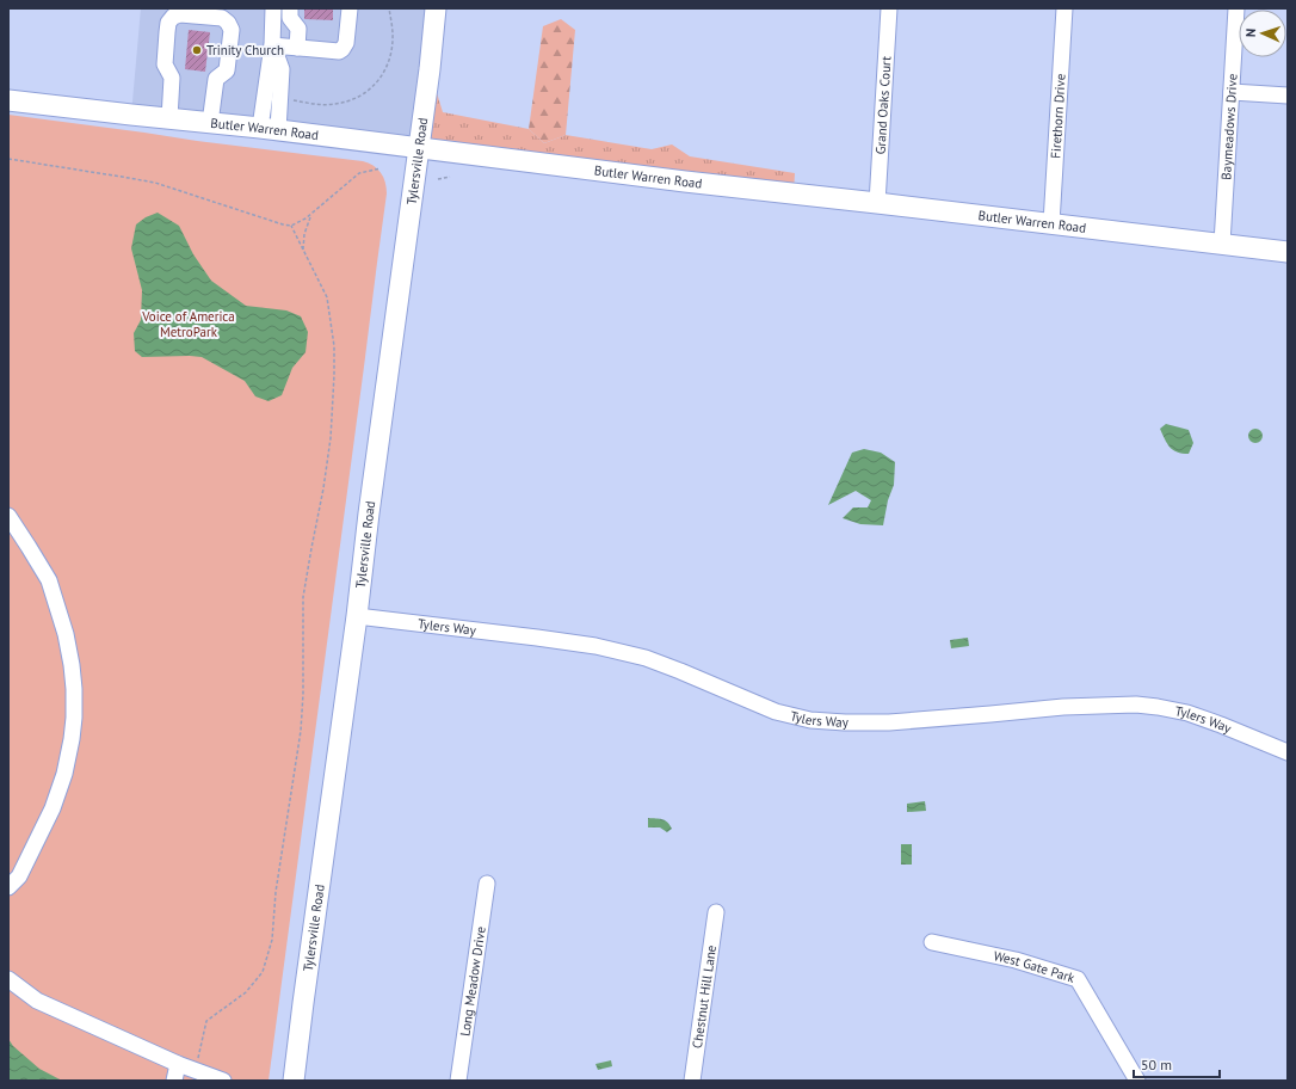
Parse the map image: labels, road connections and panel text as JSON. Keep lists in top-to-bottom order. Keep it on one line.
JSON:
{"streets":{"main road":["Butler Warren Road","Tylersville Road"],"street":["Grand Oaks Court","Firethorn Drive","Baymeadows Drive","Tylers Way","West Gate Park","Long Meadow Drive","Chestnut Hill Lane"]},"crossings":[["Grand Oaks Court","Butler Warren Road"],["Firethorn Drive","Butler Warren Road"],["Baymeadows Drive","Butler Warren Road"],["Butler Warren Road","Tylersville Road"],["Tylersville Road","Tylers Way"]],"parks":["Voice of America MetroPark"],"places":["Trinity Church"],"scale_bar":"50 m","north":"left"}
